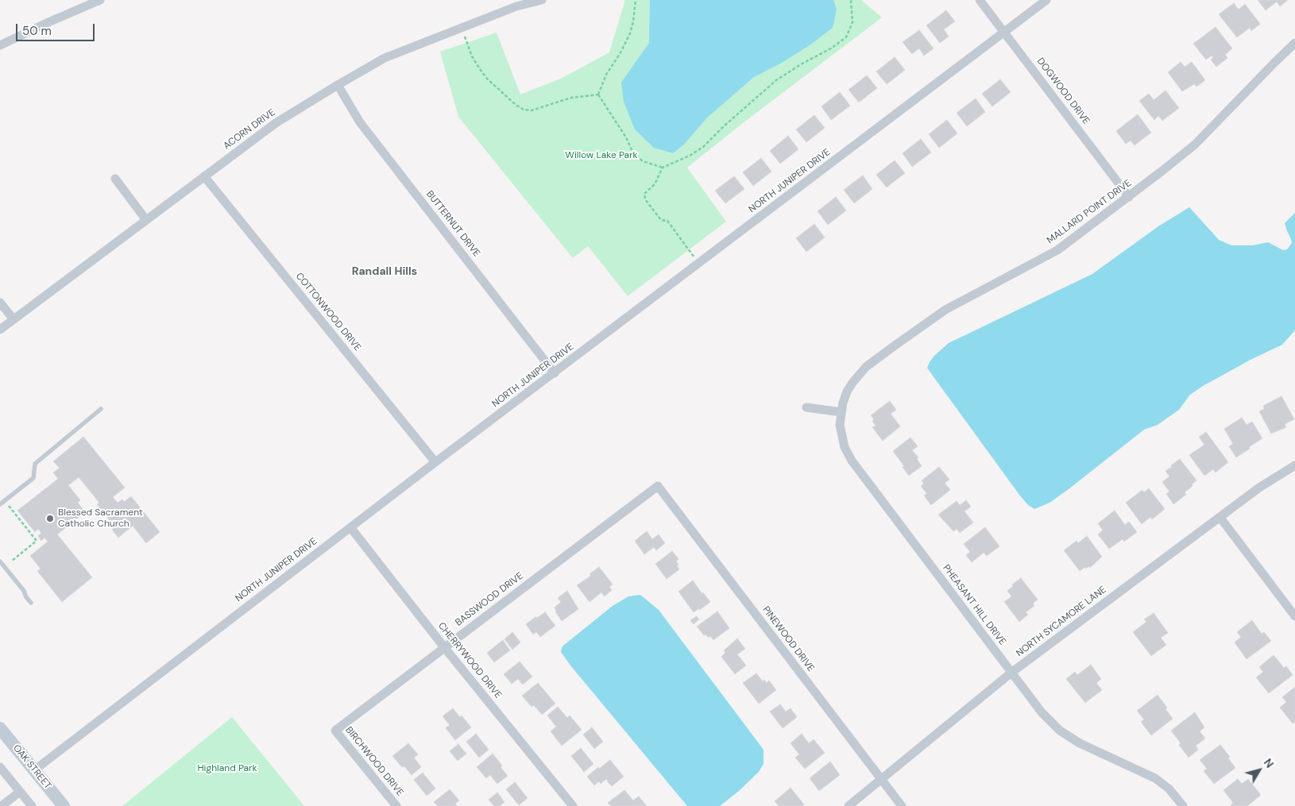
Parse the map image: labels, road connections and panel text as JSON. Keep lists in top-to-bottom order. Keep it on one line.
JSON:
{"streets":{"street":["DOGWOOD DRIVE","ACORN DRIVE","NORTH JUNIPER DRIVE","MALLARD POINT DRIVE","BUTTERNUT DRIVE","COTTONWOOD DRIVE","BASSWOOD DRIVE","PHEASANT HILL DRIVE","NORTH SYCAMORE LANE","PINEWOOD DRIVE","CHERRYWOOD DRIVE","BIRCHWOOD DRIVE","OAK STREET"]},"crossings":[["DOGWOOD DRIVE","NORTH JUNIPER DRIVE"],["DOGWOOD DRIVE","MALLARD POINT DRIVE"],["ACORN DRIVE","BUTTERNUT DRIVE"],["ACORN DRIVE","COTTONWOOD DRIVE"],["NORTH JUNIPER DRIVE","BUTTERNUT DRIVE"],["NORTH JUNIPER DRIVE","COTTONWOOD DRIVE"],["NORTH JUNIPER DRIVE","CHERRYWOOD DRIVE"],["NORTH JUNIPER DRIVE","OAK STREET"],["MALLARD POINT DRIVE","PHEASANT HILL DRIVE"],["BASSWOOD DRIVE","PINEWOOD DRIVE"],["BASSWOOD DRIVE","CHERRYWOOD DRIVE"],["BASSWOOD DRIVE","BIRCHWOOD DRIVE"],["PHEASANT HILL DRIVE","NORTH SYCAMORE LANE"],["NORTH SYCAMORE LANE","PINEWOOD DRIVE"]],"districts":["Randall Hills"],"parks":["Willow Lake Park","Highland Park"],"places":["Blessed Sacrament Catholic Church"],"scale_bar":"50 m","north":"top right"}
